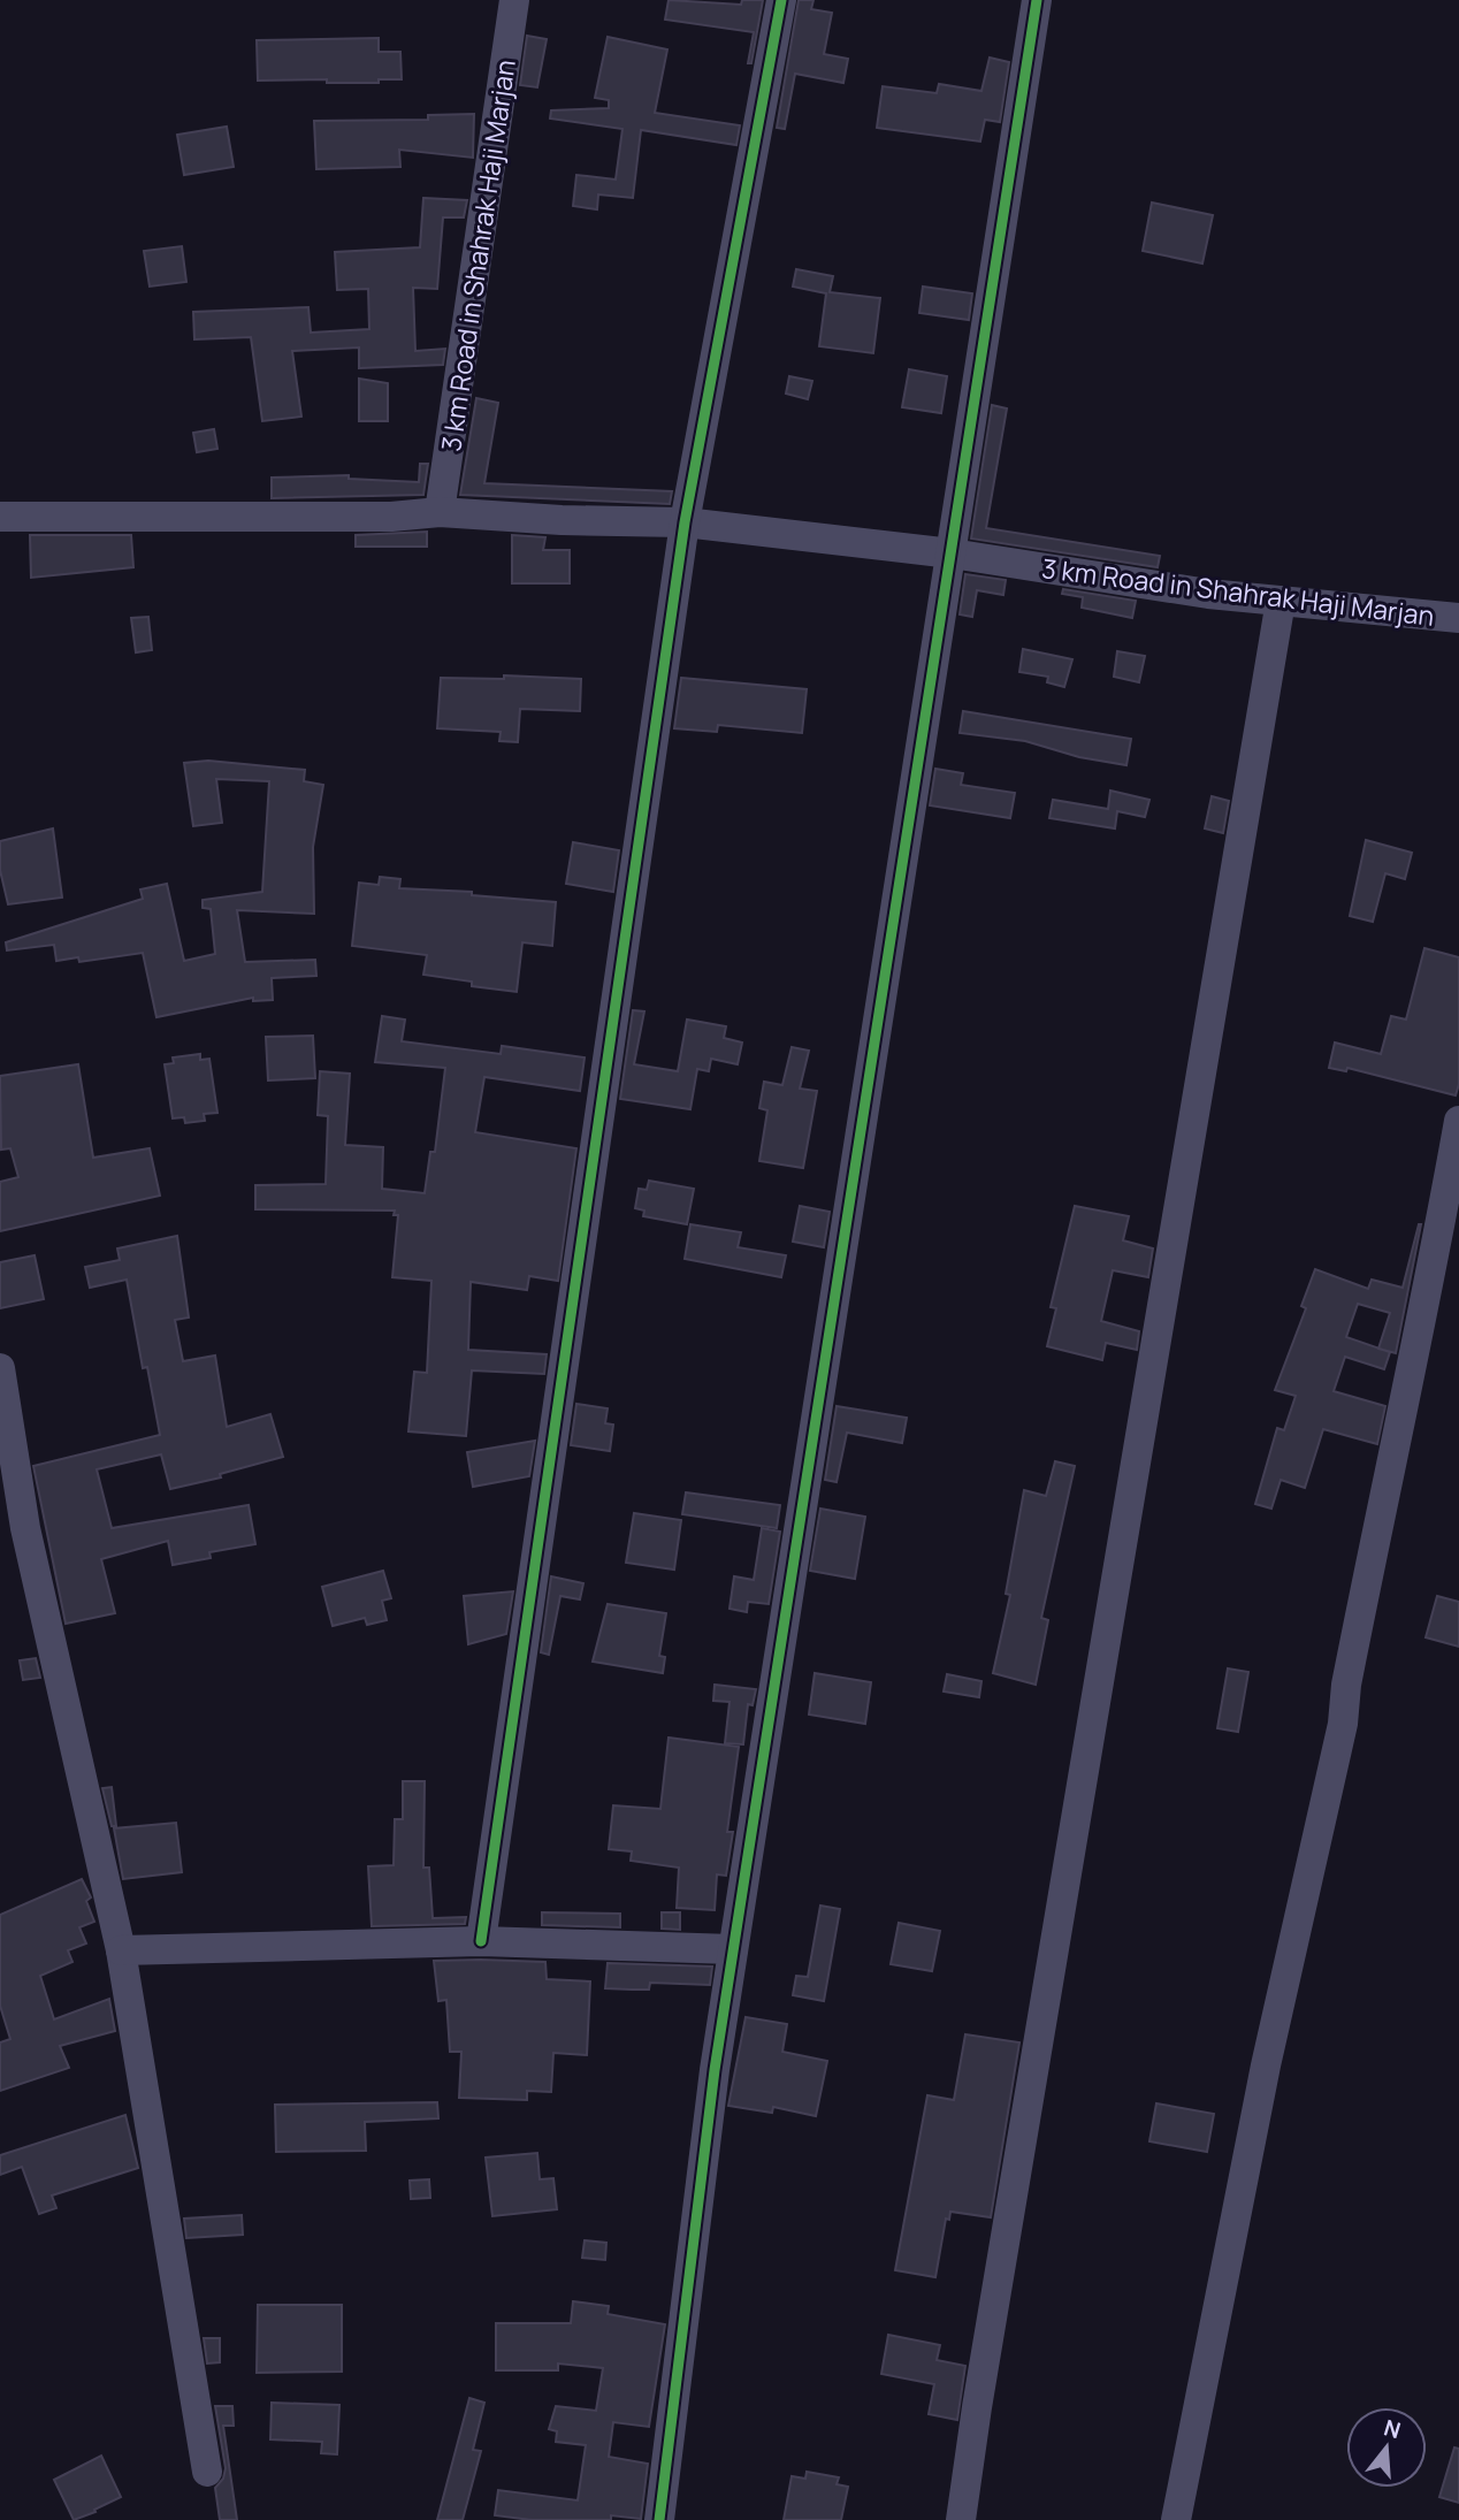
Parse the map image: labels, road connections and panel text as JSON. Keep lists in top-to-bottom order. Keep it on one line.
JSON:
{"streets":{"street":["3 km Road in Shahrak Haji Marjan"]},"north":"top"}
